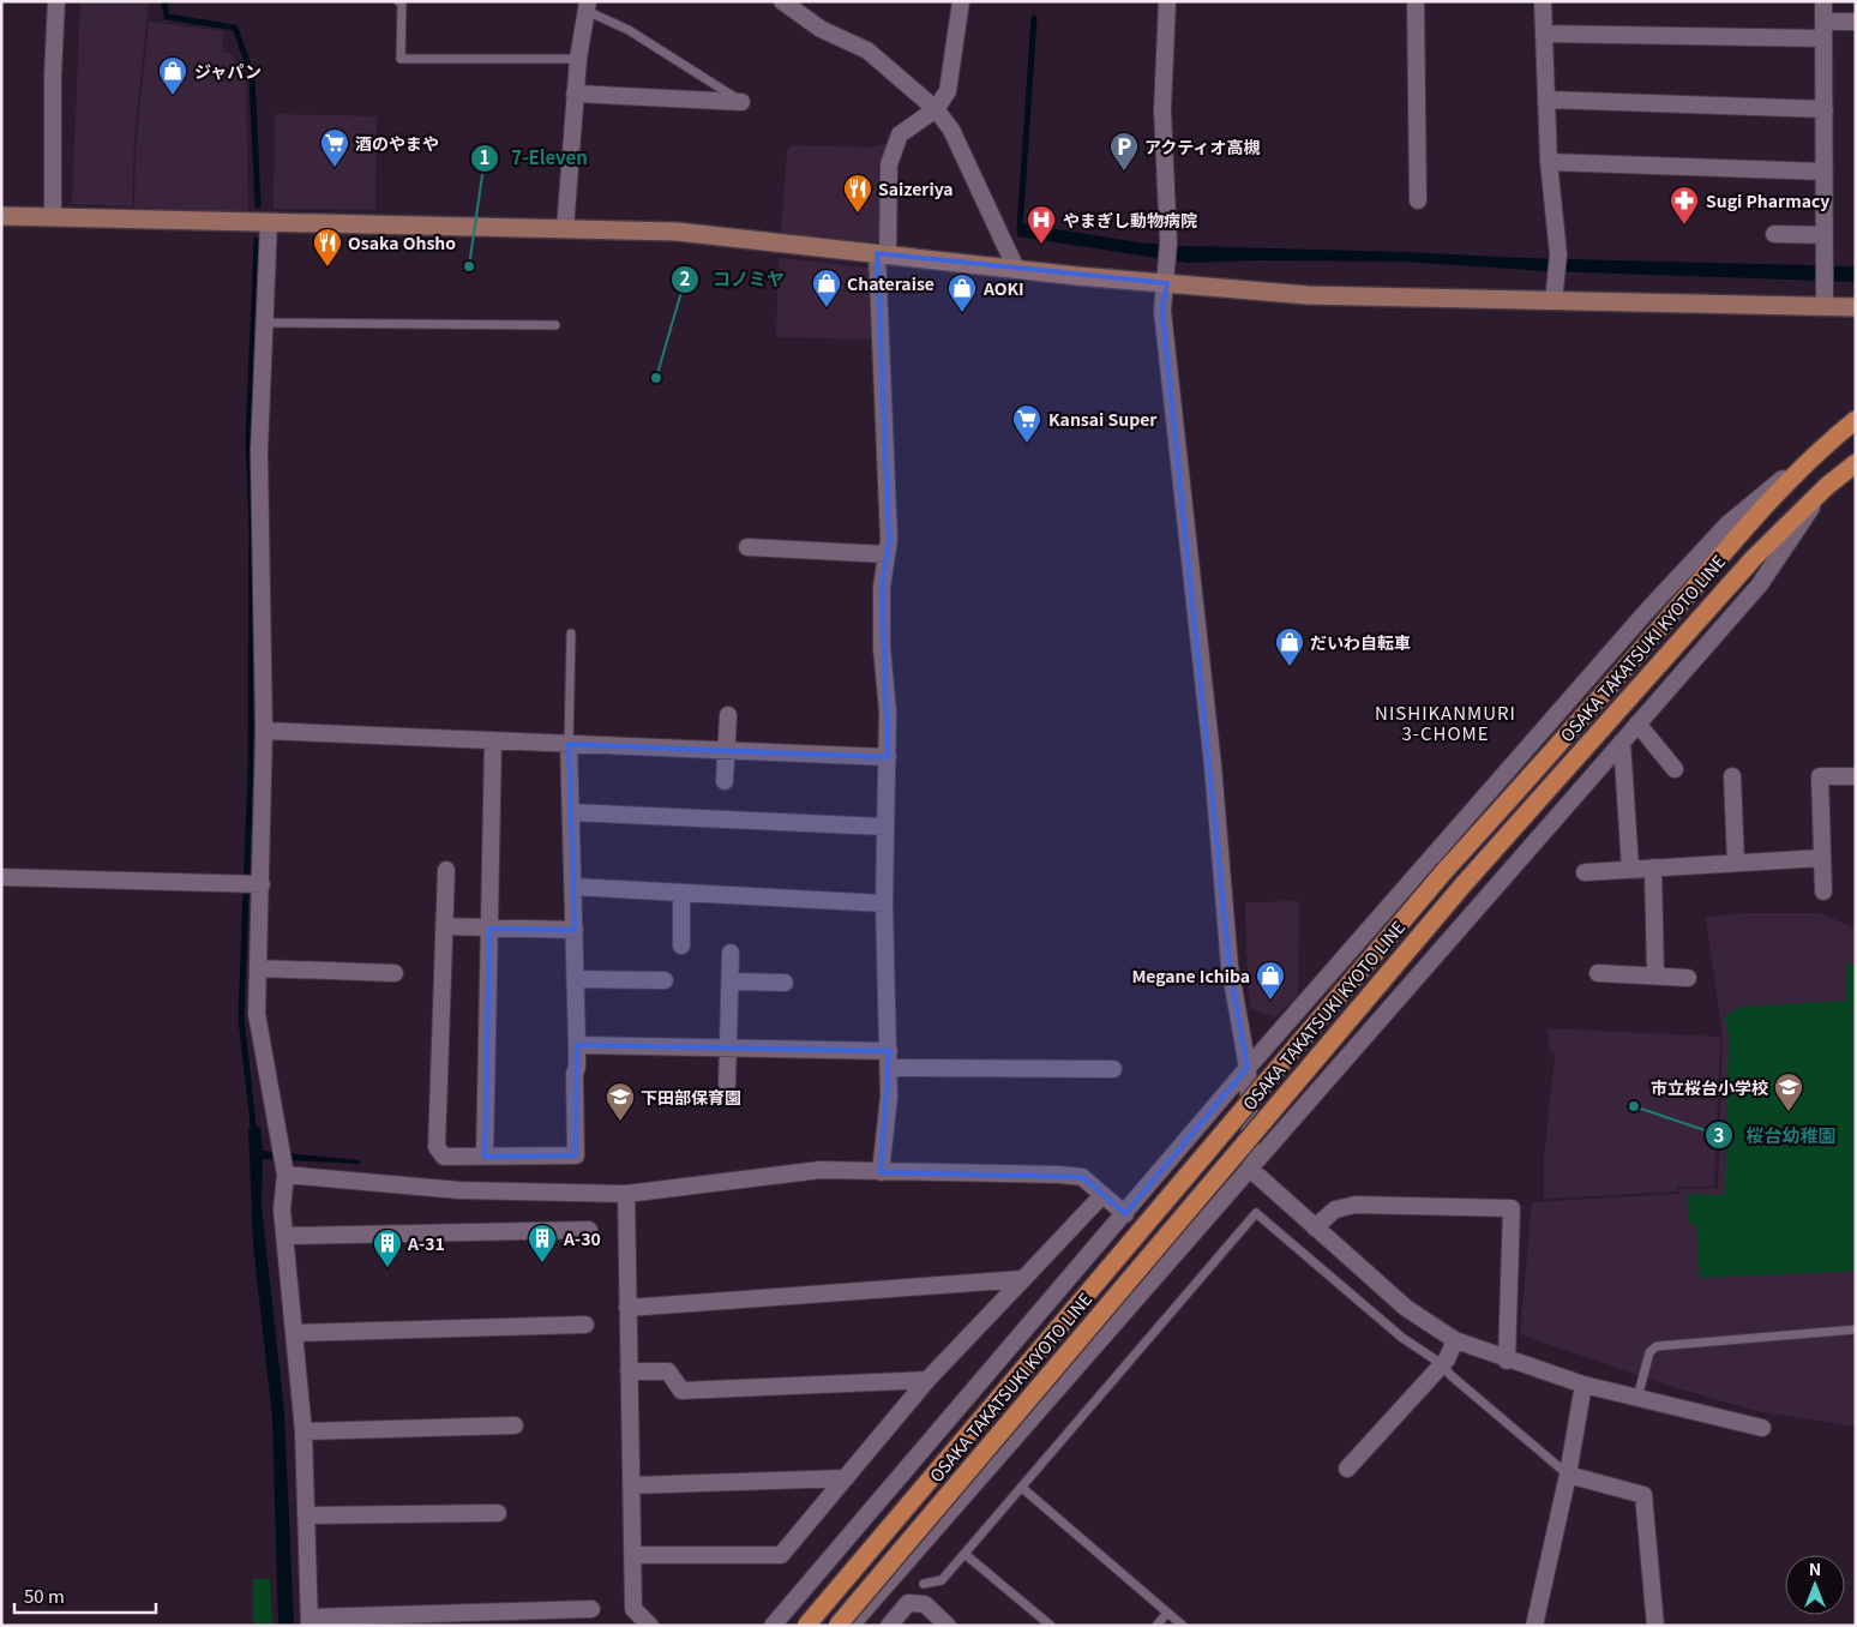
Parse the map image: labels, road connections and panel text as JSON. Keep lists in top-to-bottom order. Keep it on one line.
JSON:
{"streets":{"main road":["OSAKA TAKATSUKI KYOTO LINE"]},"districts":["NISHIKANMURI 3-CHOME"],"places":{"shop":["ジャパン","Chateraise","AOKI","だいわ自転車","Megane Ichiba"],"supermarket":["酒のやまや","Kansai Super"],"parking":["アクティオ高槻"],"restaurant":["Saizeriya","Osaka Ohsho"],"pharmacy":["Sugi Pharmacy"],"hospital":["やまぎし動物病院"],"other":["7-Eleven","コノミヤ","桜台幼稚園"],"school or university":["市立桜台小学校","下田部保育園"],"building":["A-30","A-31"]},"scale_bar":"50 m","north":"top"}
